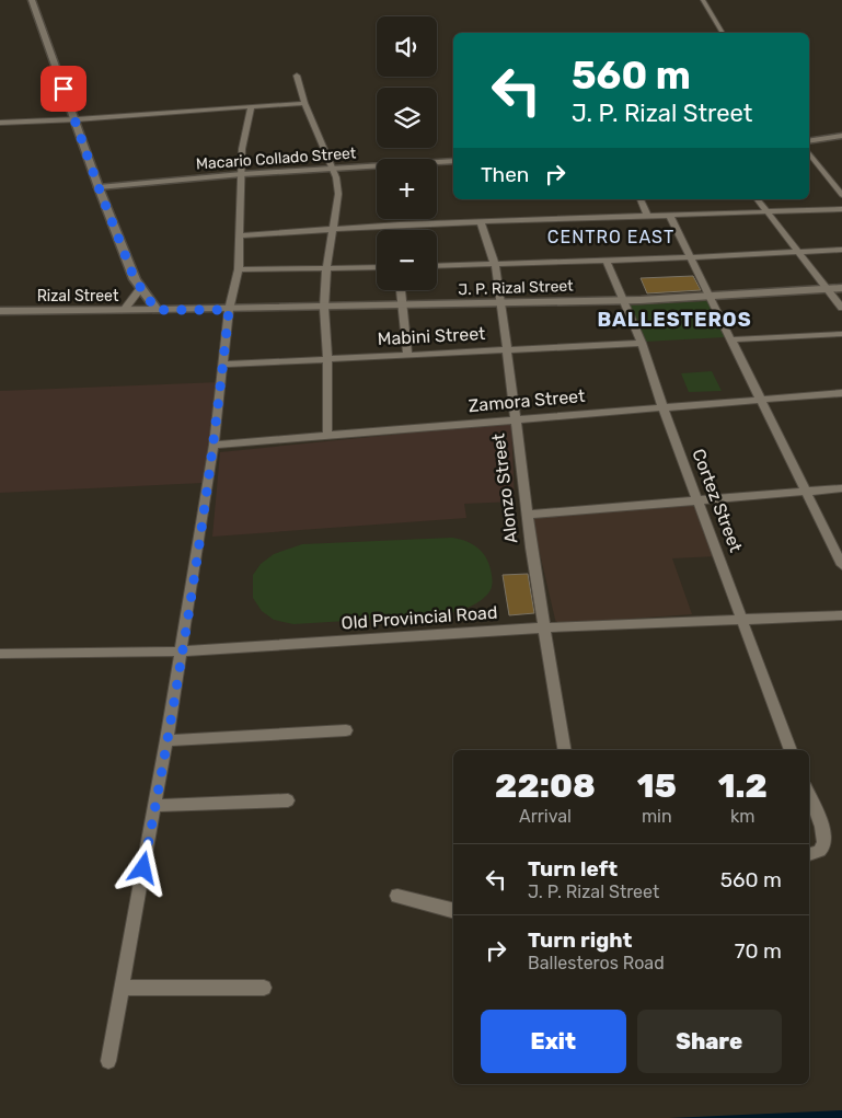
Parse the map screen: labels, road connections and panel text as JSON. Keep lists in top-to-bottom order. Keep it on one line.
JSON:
{"streets":{"main road":["Macario Collado Street","J. P. Rizal Street","Rizal Street"],"street":["Mabini Street","Zamora Street","Alonzo Street","Cortez Street","Old Provincial Road"]},"crossings":[["J. P. Rizal Street","Rizal Street"],["J. P. Rizal Street","Alonzo Street"],["J. P. Rizal Street","Cortez Street"],["Mabini Street","Alonzo Street"],["Mabini Street","Cortez Street"],["Zamora Street","Alonzo Street"],["Zamora Street","Cortez Street"],["Alonzo Street","Old Provincial Road"],["Cortez Street","Old Provincial Road"]],"districts":["CENTRO EAST","BALLESTEROS"],"page":{"map_buttons":["+","−"],"turn":["560 m","J. P. Rizal Street"],"then":"Then","eta":["22:08","Arrival","15","min","1.2","km"],"list":[{"name":"Turn left","note":"J. P. Rizal Street","value":"560 m"},{"name":"Turn right","note":"Ballesteros Road","value":"70 m"}],"buttons":["Exit","Share"]}}
